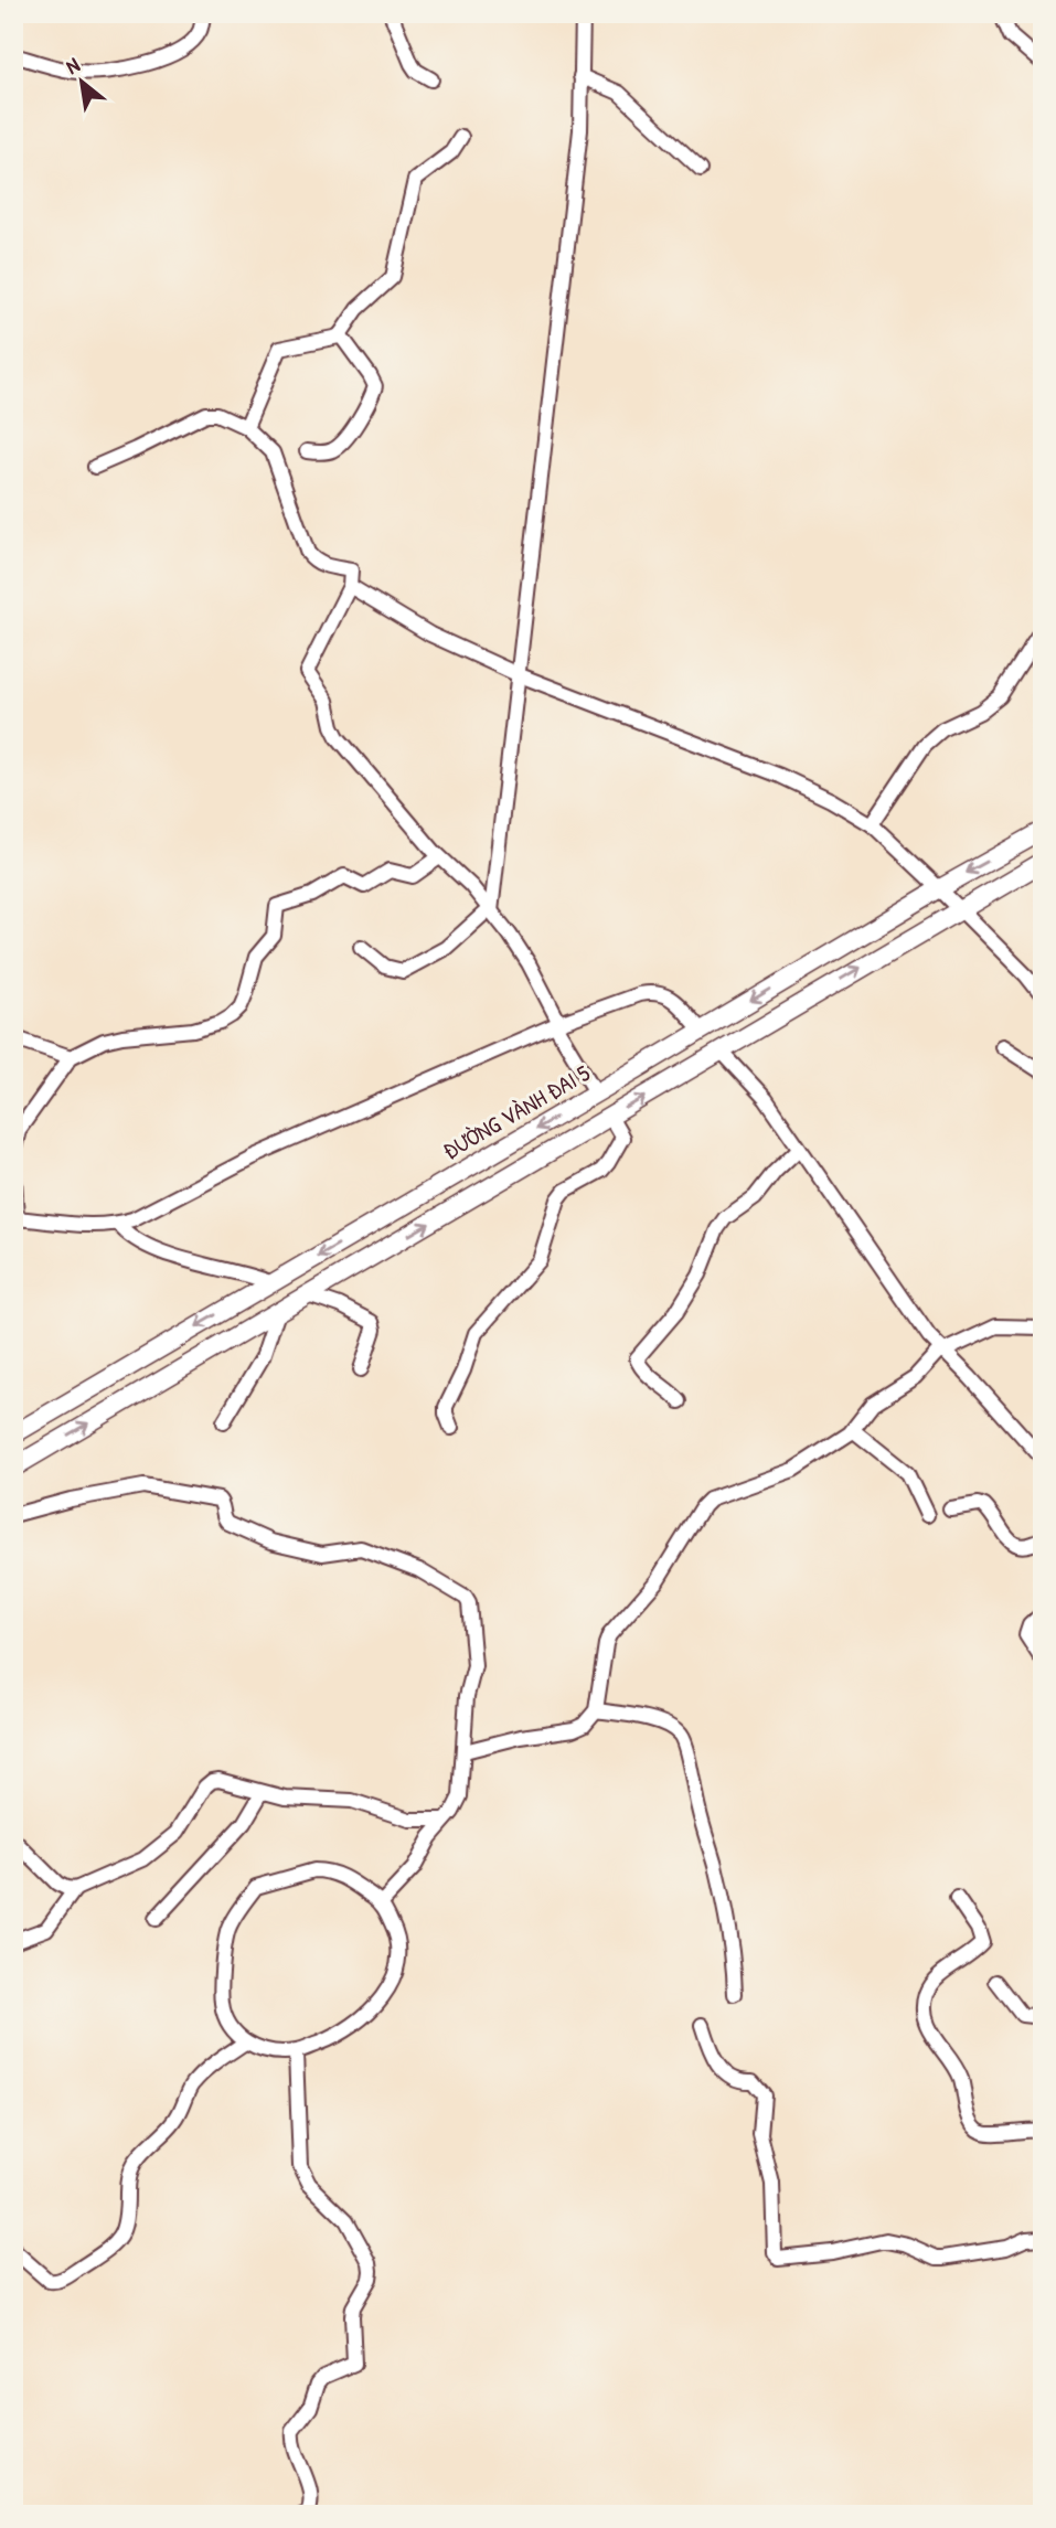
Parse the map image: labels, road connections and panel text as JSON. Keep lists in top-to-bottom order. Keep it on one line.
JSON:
{"streets":{"main road":["ĐƯỜNG VÀNH ĐAI 5"]},"north":"top left"}
